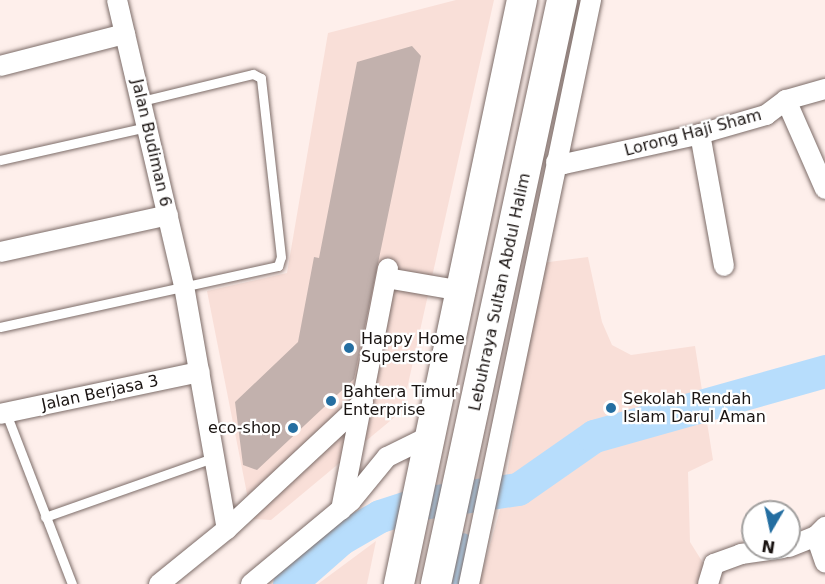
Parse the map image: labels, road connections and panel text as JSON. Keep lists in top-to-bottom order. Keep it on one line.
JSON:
{"streets":{"main road":["Lebuhraya Sultan Abdul Halim"],"street":["Lorong Haji Sham","Jalan Budiman 6","Jalan Berjasa 3"]},"crossings":[["Jalan Budiman 6","Jalan Berjasa 3"]],"places":["Happy Home Superstore","Bahtera Timur Enterprise","Sekolah Rendah Islam Darul Aman","eco-shop"],"north":"bottom"}
